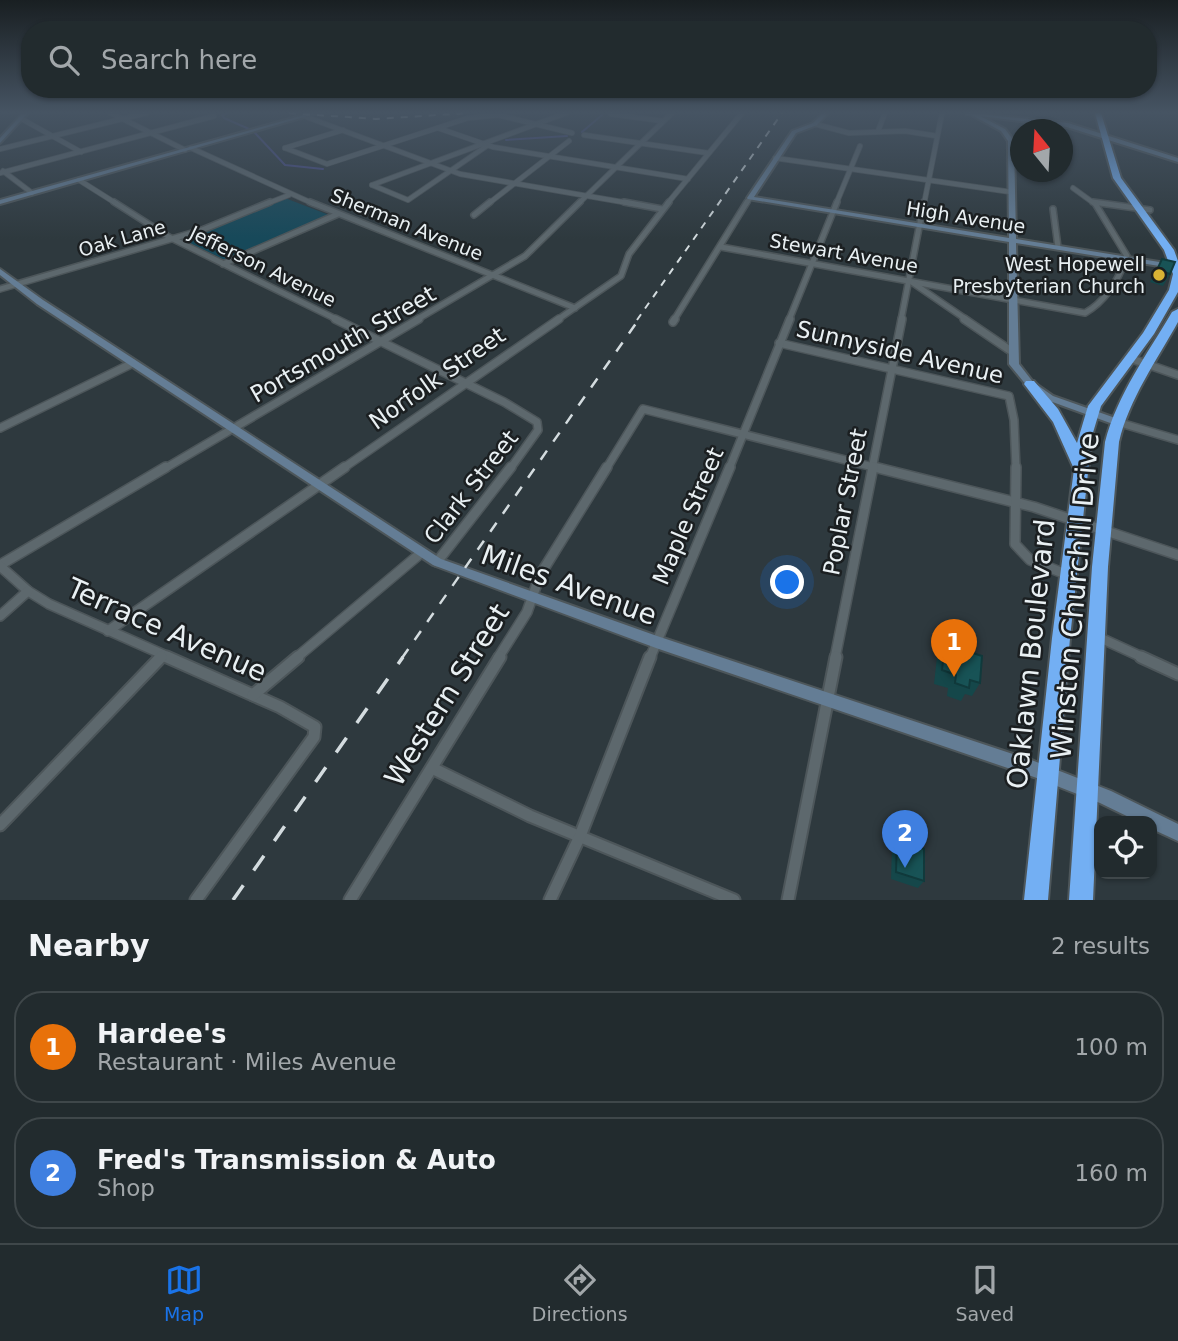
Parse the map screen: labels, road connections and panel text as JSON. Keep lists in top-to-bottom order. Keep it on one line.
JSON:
{"streets":{"highway":["Winston Churchill Drive","Oaklawn Boulevard"],"street":["High Avenue","Sherman Avenue","Oak Lane","Stewart Avenue","Jefferson Avenue","Portsmouth Street","Sunnyside Avenue","Norfolk Street","Clark Street","Poplar Street","Maple Street","Miles Avenue","Terrace Avenue","Western Street"]},"crossings":[["High Avenue","Stewart Avenue"],["High Avenue","Poplar Street"],["High Avenue","Maple Street"],["High Avenue","Winston Churchill Drive"],["Sherman Avenue","Oak Lane"],["Sherman Avenue","Portsmouth Street"],["Sherman Avenue","Norfolk Street"],["Oak Lane","Jefferson Avenue"],["Oak Lane","Miles Avenue"],["Stewart Avenue","Poplar Street"],["Stewart Avenue","Maple Street"],["Jefferson Avenue","Portsmouth Street"],["Jefferson Avenue","Norfolk Street"],["Jefferson Avenue","Clark Street"],["Portsmouth Street","Miles Avenue"],["Portsmouth Street","Terrace Avenue"],["Sunnyside Avenue","Poplar Street"],["Sunnyside Avenue","Maple Street"],["Sunnyside Avenue","Oaklawn Boulevard"],["Norfolk Street","Miles Avenue"],["Norfolk Street","Terrace Avenue"],["Clark Street","Miles Avenue"],["Clark Street","Terrace Avenue"],["Poplar Street","Miles Avenue"],["Maple Street","Miles Avenue"],["Maple Street","Western Street"],["Miles Avenue","Winston Churchill Drive"],["Miles Avenue","Oaklawn Boulevard"],["Miles Avenue","Western Street"],["Winston Churchill Drive","Oaklawn Boulevard"]],"places":["West Hopewell Presbyterian Church"],"north":"top","page":{"search":"Search here","pins":["1","2"],"heading":["Nearby","2 results"],"list":[{"mark":"1","name":"Hardee's","note":"Restaurant · Miles Avenue","value":"100 m"},{"mark":"2","name":"Fred's Transmission & Auto","note":"Shop","value":"160 m"}],"nav":["Map","Directions","Saved"]}}
